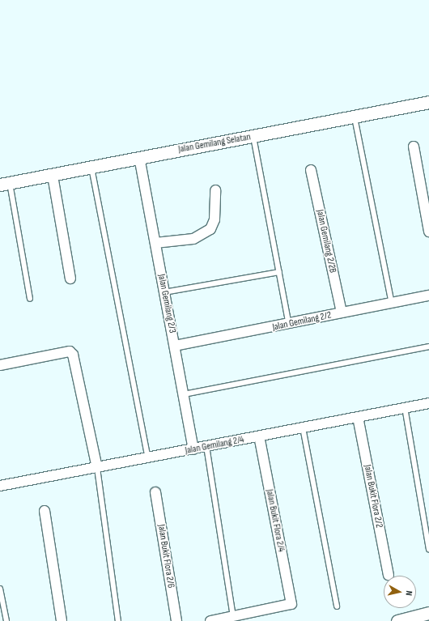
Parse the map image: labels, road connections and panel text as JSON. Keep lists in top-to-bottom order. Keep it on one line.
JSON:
{"streets":{"street":["Jalan Gemilang Selatan","Jalan Gemilang 2/2B","Jalan Gemilang 2/3","Jalan Gemilang 2/2","Jalan Gemilang 2/4","Jalan Bukit Flora 2/2","Jalan Bukit Flora 2/4","Jalan Bukit Flora 2/6"]},"crossings":[["Jalan Gemilang Selatan","Jalan Gemilang 2/3"],["Jalan Gemilang 2/2B","Jalan Gemilang 2/2"],["Jalan Gemilang 2/3","Jalan Gemilang 2/2"],["Jalan Gemilang 2/3","Jalan Gemilang 2/4"],["Jalan Gemilang 2/4","Jalan Bukit Flora 2/2"],["Jalan Gemilang 2/4","Jalan Bukit Flora 2/4"]],"north":"right"}
